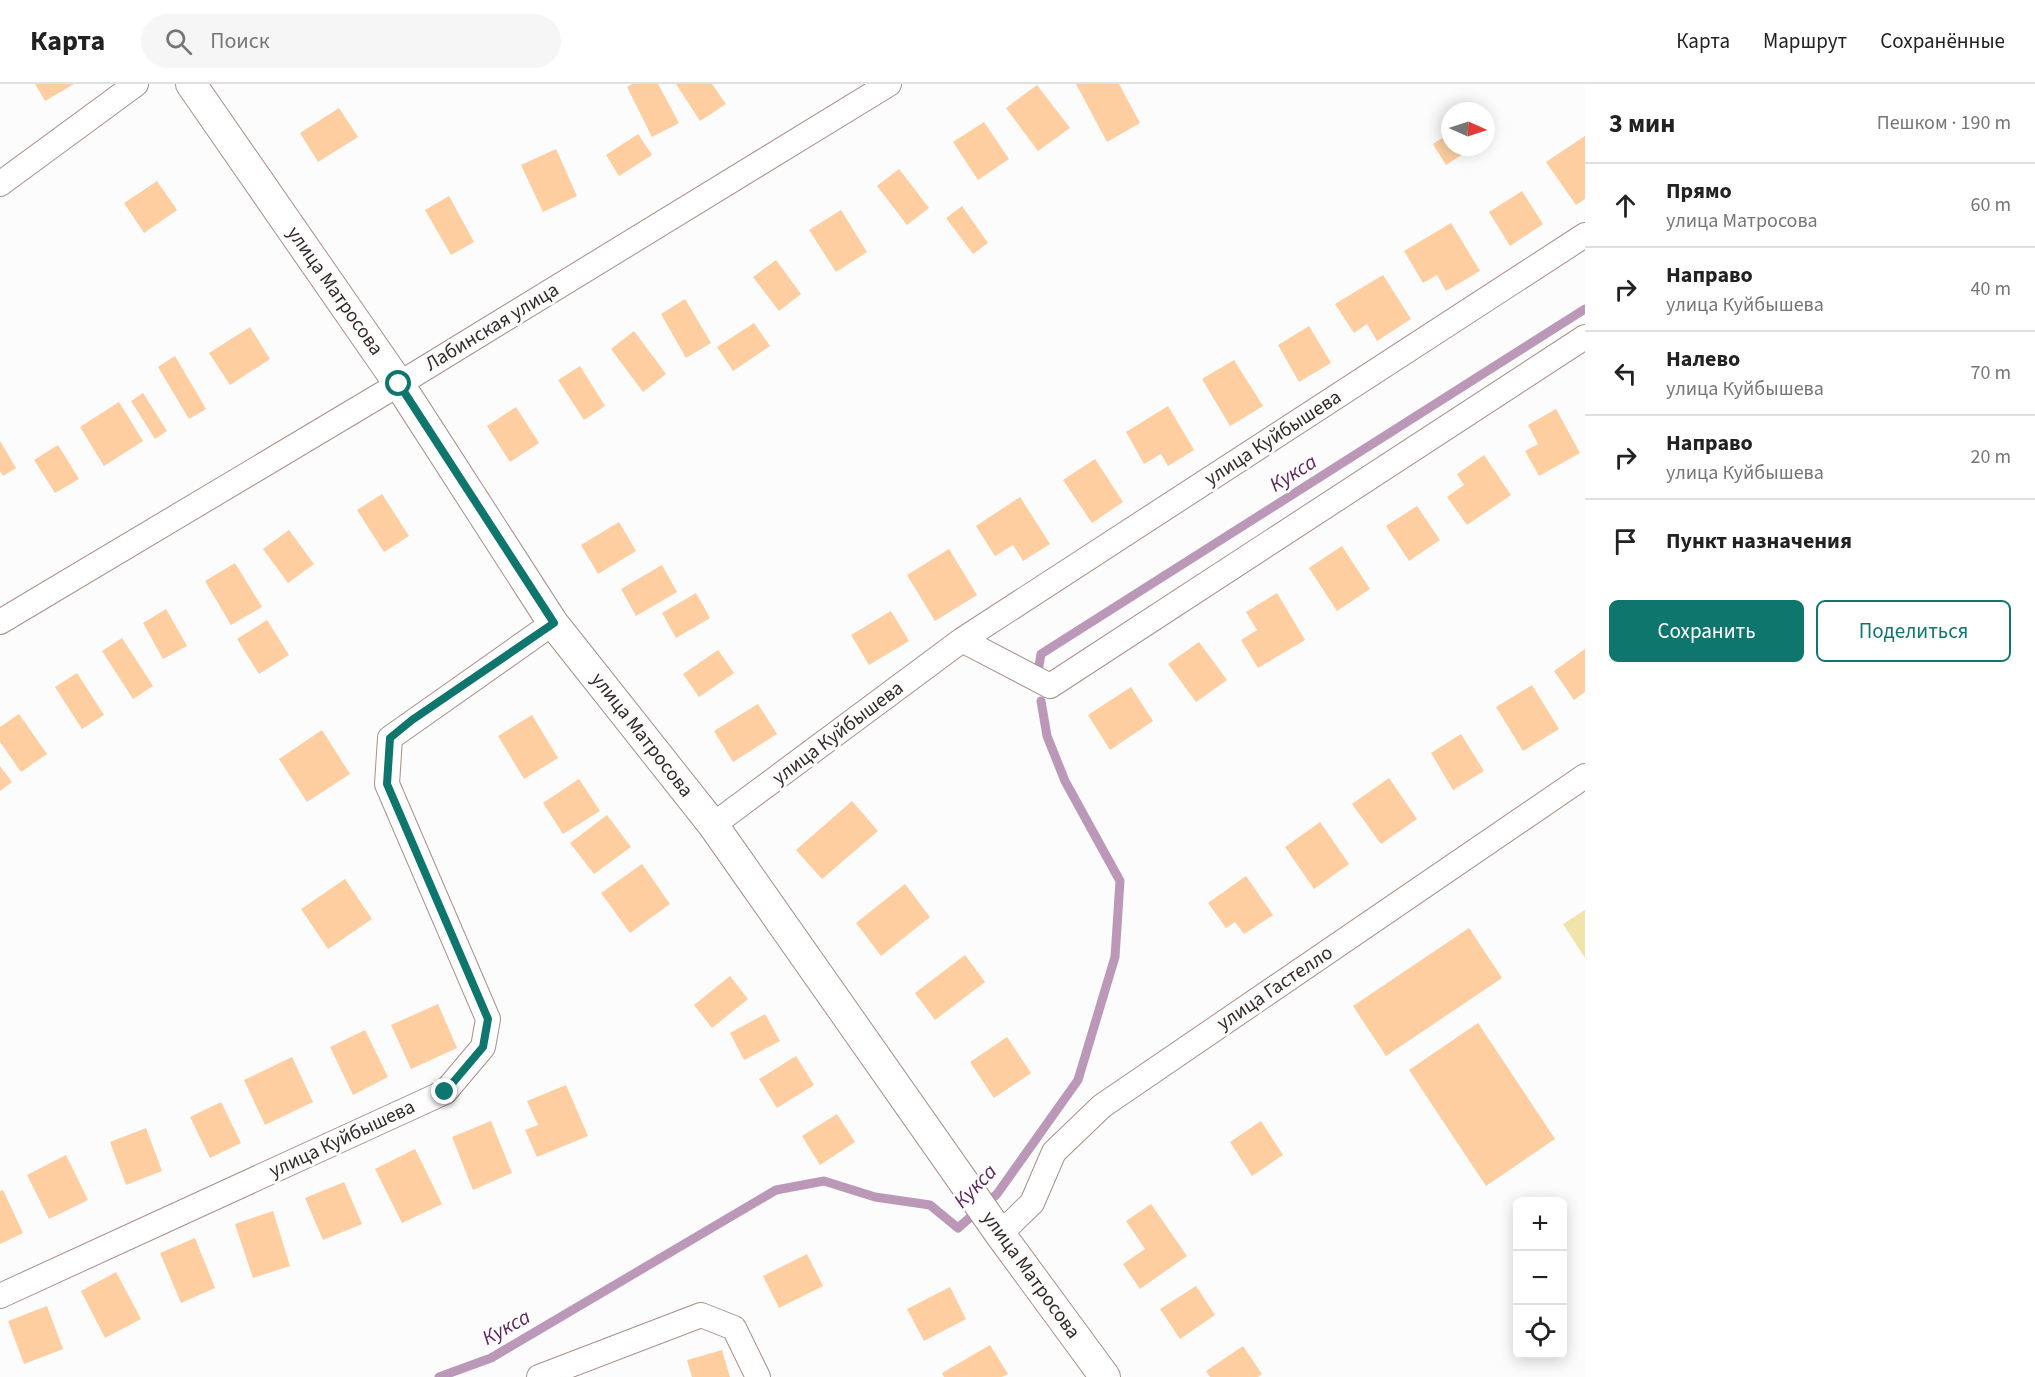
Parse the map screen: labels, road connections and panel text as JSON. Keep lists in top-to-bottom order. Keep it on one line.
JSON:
{"streets":{"street":["улица Матросова","Лабинская улица","улица Куйбышева","улица Гастелло"]},"crossings":[["улица Матросова","Лабинская улица"],["улица Матросова","улица Куйбышева"],["улица Матросова","улица Гастелло"]],"water":["Кукса"],"north":"right","page":{"header":"Карта","search":"Поиск","nav":["Карта","Маршрут","Сохранённые"],"heading":["3 мин","Пешком · 190 m"],"list":[["Прямо","улица Матросова","60 m"],["Направо","улица Куйбышева","40 m"],["Налево","улица Куйбышева","70 m"],["Направо","улица Куйбышева","20 m"],"Пункт назначения"],"buttons":["Сохранить","Поделиться"],"map_buttons":["+","−"]}}
